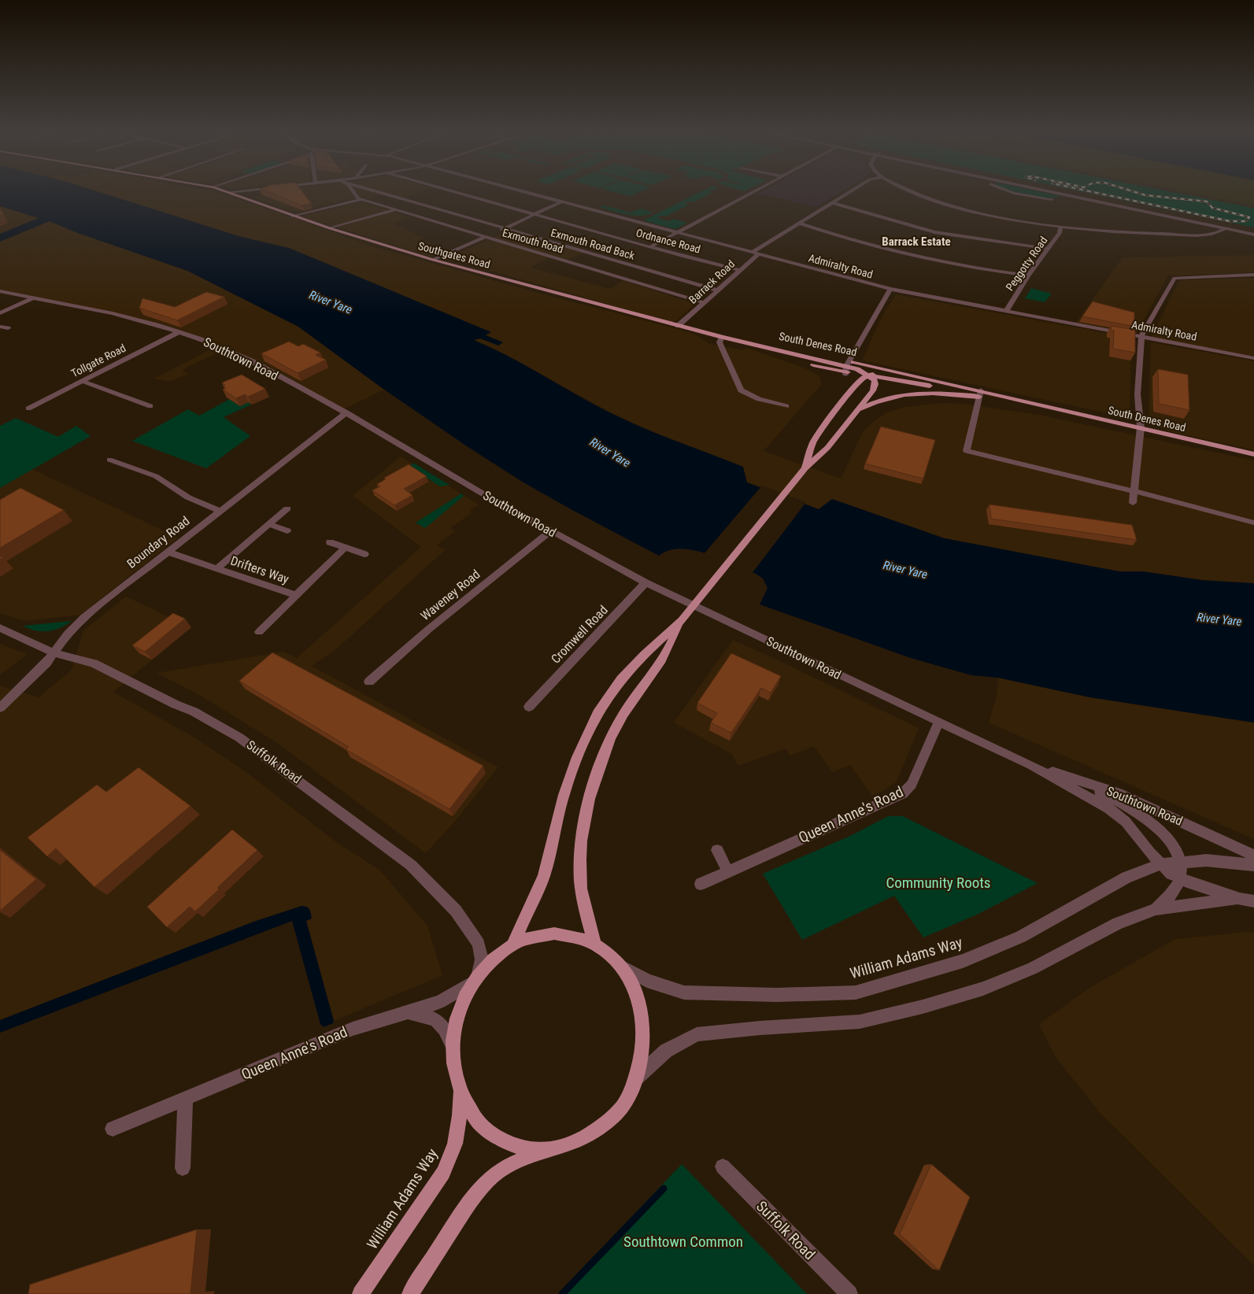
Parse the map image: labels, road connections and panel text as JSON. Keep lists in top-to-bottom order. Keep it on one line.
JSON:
{"streets":{"main road":["Southgates Road","South Denes Road","William Adams Way"],"street":["Exmouth Road","Ordnance Road","Exmouth Road Back","Peggotty Road","Admiralty Road","Barrack Road","Southtown Road","Tollgate Road","Boundary Road","Drifters Way","Waveney Road","Cromwell Road","Suffolk Road","Queen Anne's Road"]},"crossings":[["Exmouth Road","Barrack Road"],["Ordnance Road","Barrack Road"],["Exmouth Road Back","Barrack Road"],["Southgates Road","Barrack Road"],["Southgates Road","South Denes Road"],["Peggotty Road","Admiralty Road"],["Admiralty Road","Barrack Road"],["Barrack Road","South Denes Road"],["Southtown Road","Tollgate Road"],["Southtown Road","Boundary Road"],["Southtown Road","Waveney Road"],["Southtown Road","Cromwell Road"],["Southtown Road","Queen Anne's Road"],["Southtown Road","William Adams Way"],["Boundary Road","Drifters Way"],["Boundary Road","Suffolk Road"],["Suffolk Road","Queen Anne's Road"]],"districts":["Barrack Estate"],"water":["River Yare"],"parks":["Community Roots","Southtown Common"]}
